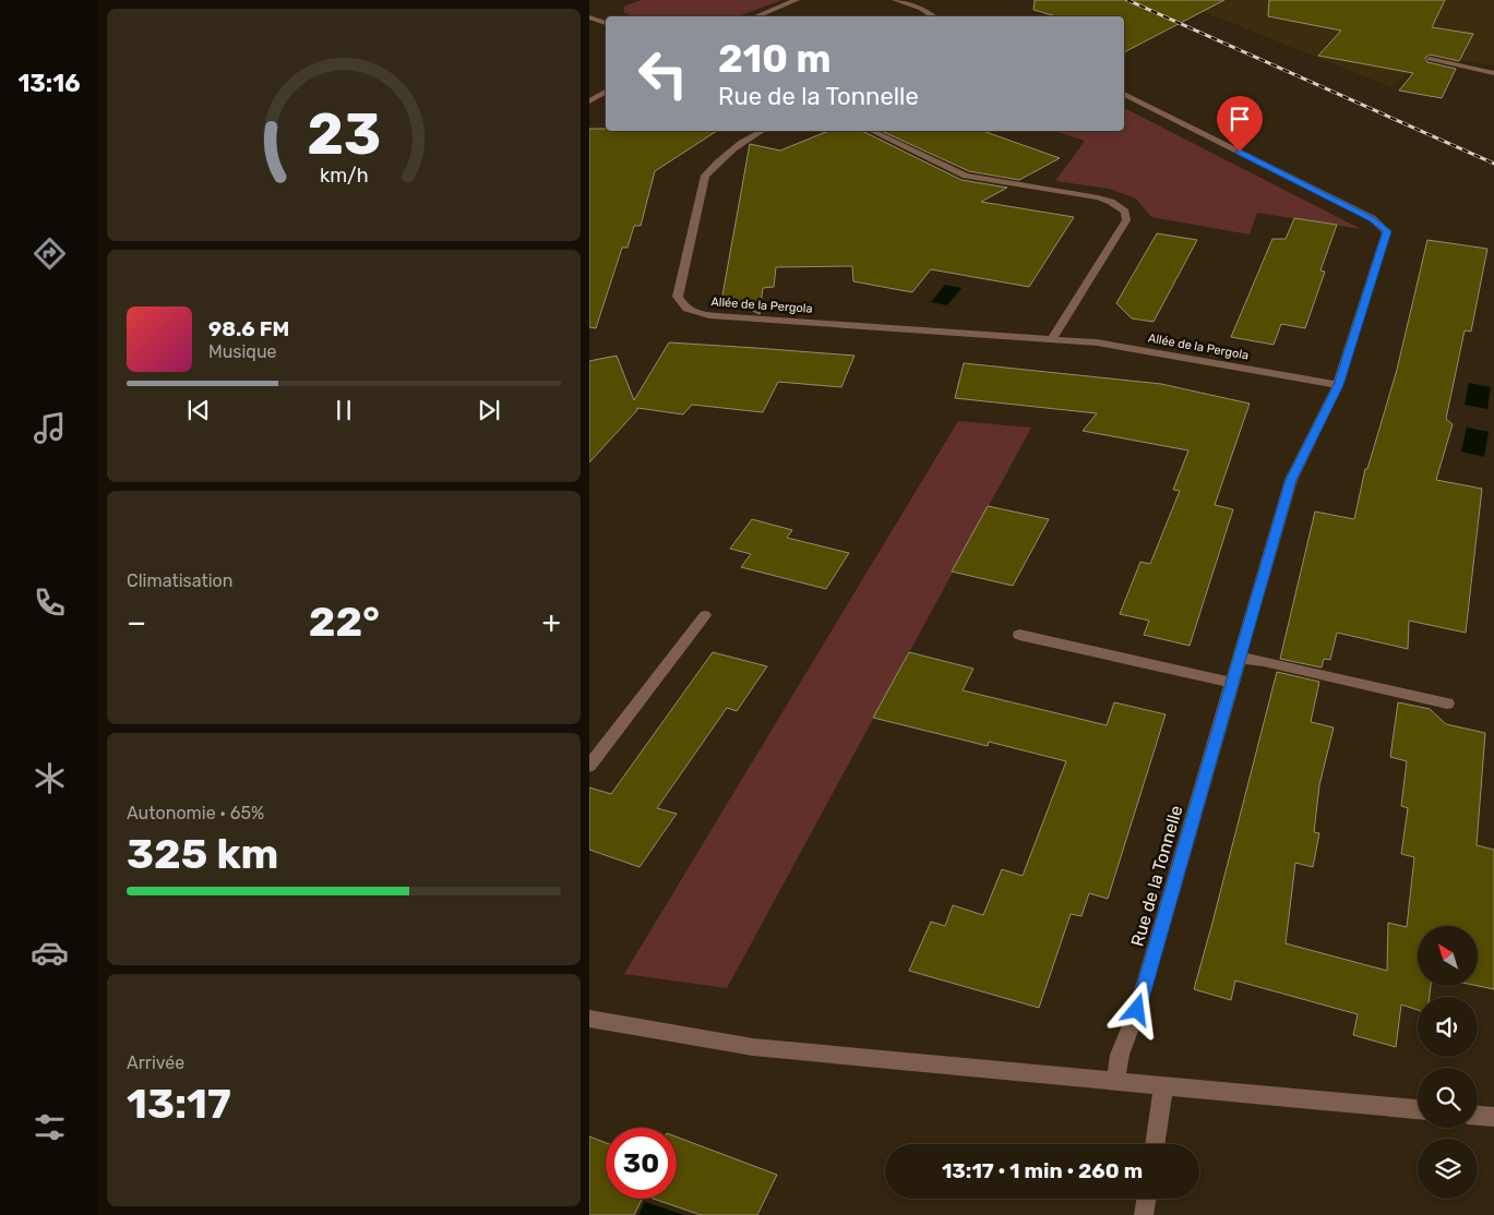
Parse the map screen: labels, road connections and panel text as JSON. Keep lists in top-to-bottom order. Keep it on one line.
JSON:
{"streets":{"street":["Allée de la Pergola","Rue de la Tonnelle"]},"crossings":[["Allée de la Pergola","Rue de la Tonnelle"]],"north":"top left","page":{"tabs":"13:16","turn":["210 m","Rue de la Tonnelle"],"song":["98.6 FM","Musique"],"tile":["Climatisation",["Autonomie · 65%","325 km"],["Arrivée","13:17"]],"heat":["−","22°","+"],"limit":"30","trip":"13:17 · 1 min · 260 m","gauge":["23","km/h"]}}
